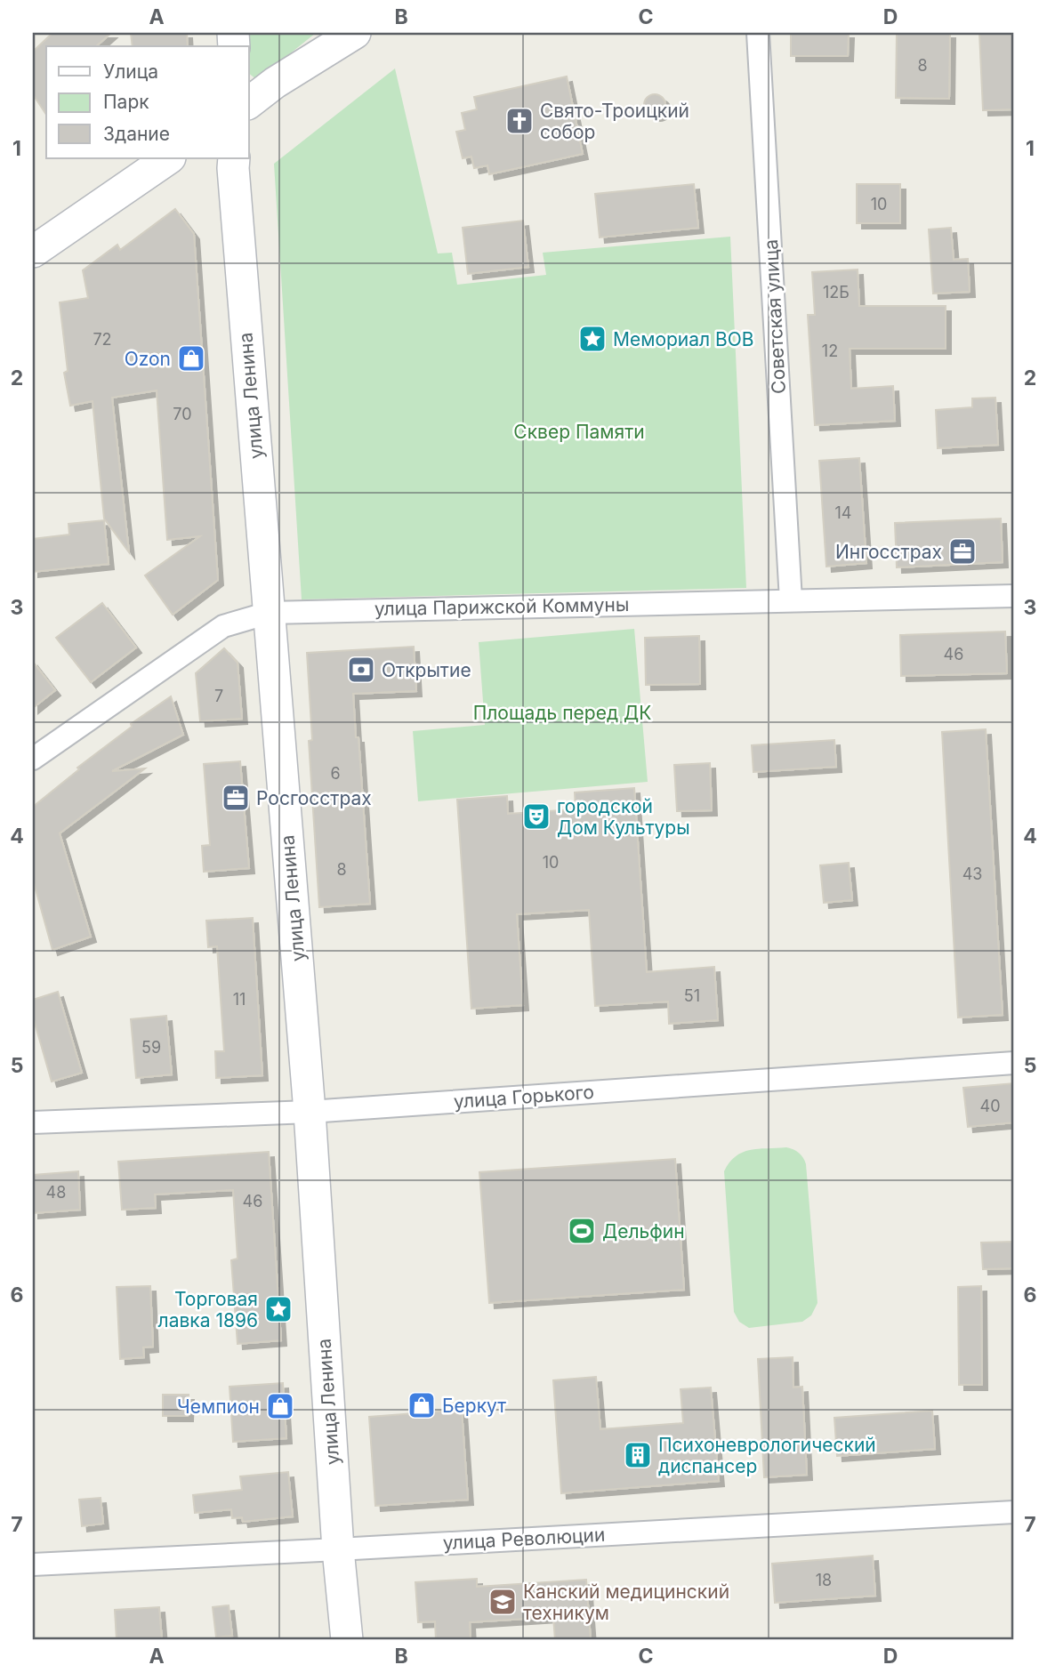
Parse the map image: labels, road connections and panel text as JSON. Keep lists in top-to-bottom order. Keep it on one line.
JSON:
{"streets":{"street":["Советская улица","улица Ленина","улица Парижской Коммуны","улица Горького","улица Революции"]},"crossings":[["Советская улица","улица Парижской Коммуны"],["улица Ленина","улица Парижской Коммуны"],["улица Ленина","улица Горького"],["улица Ленина","улица Революции"]],"parks":["Сквер Памяти","Площадь перед ДК"],"places":{"church":["Свято-Троицкий собор"],"place":["Мемориал ВОВ","Торговая лавка 1896"],"shop":["Ozon","Беркут","Чемпион"],"office":["Ингосстрах","Росгосстрах"],"bank":["Открытие"],"theatre":["городской Дом Культуры"],"sports":["Дельфин"],"building":["Психоневрологический диспансер"],"school or university":["Канский медицинский техникум"]},"house_numbers":["8","10","12Б","72","12","70","14","46","7","6","10","8","43","51","11","59","40","48","46","18"],"legend":["Улица","Парк","Здание"],"grid":{"columns":["A","B","C","D"],"rows":["1","2","3","4","5","6","7"]}}
